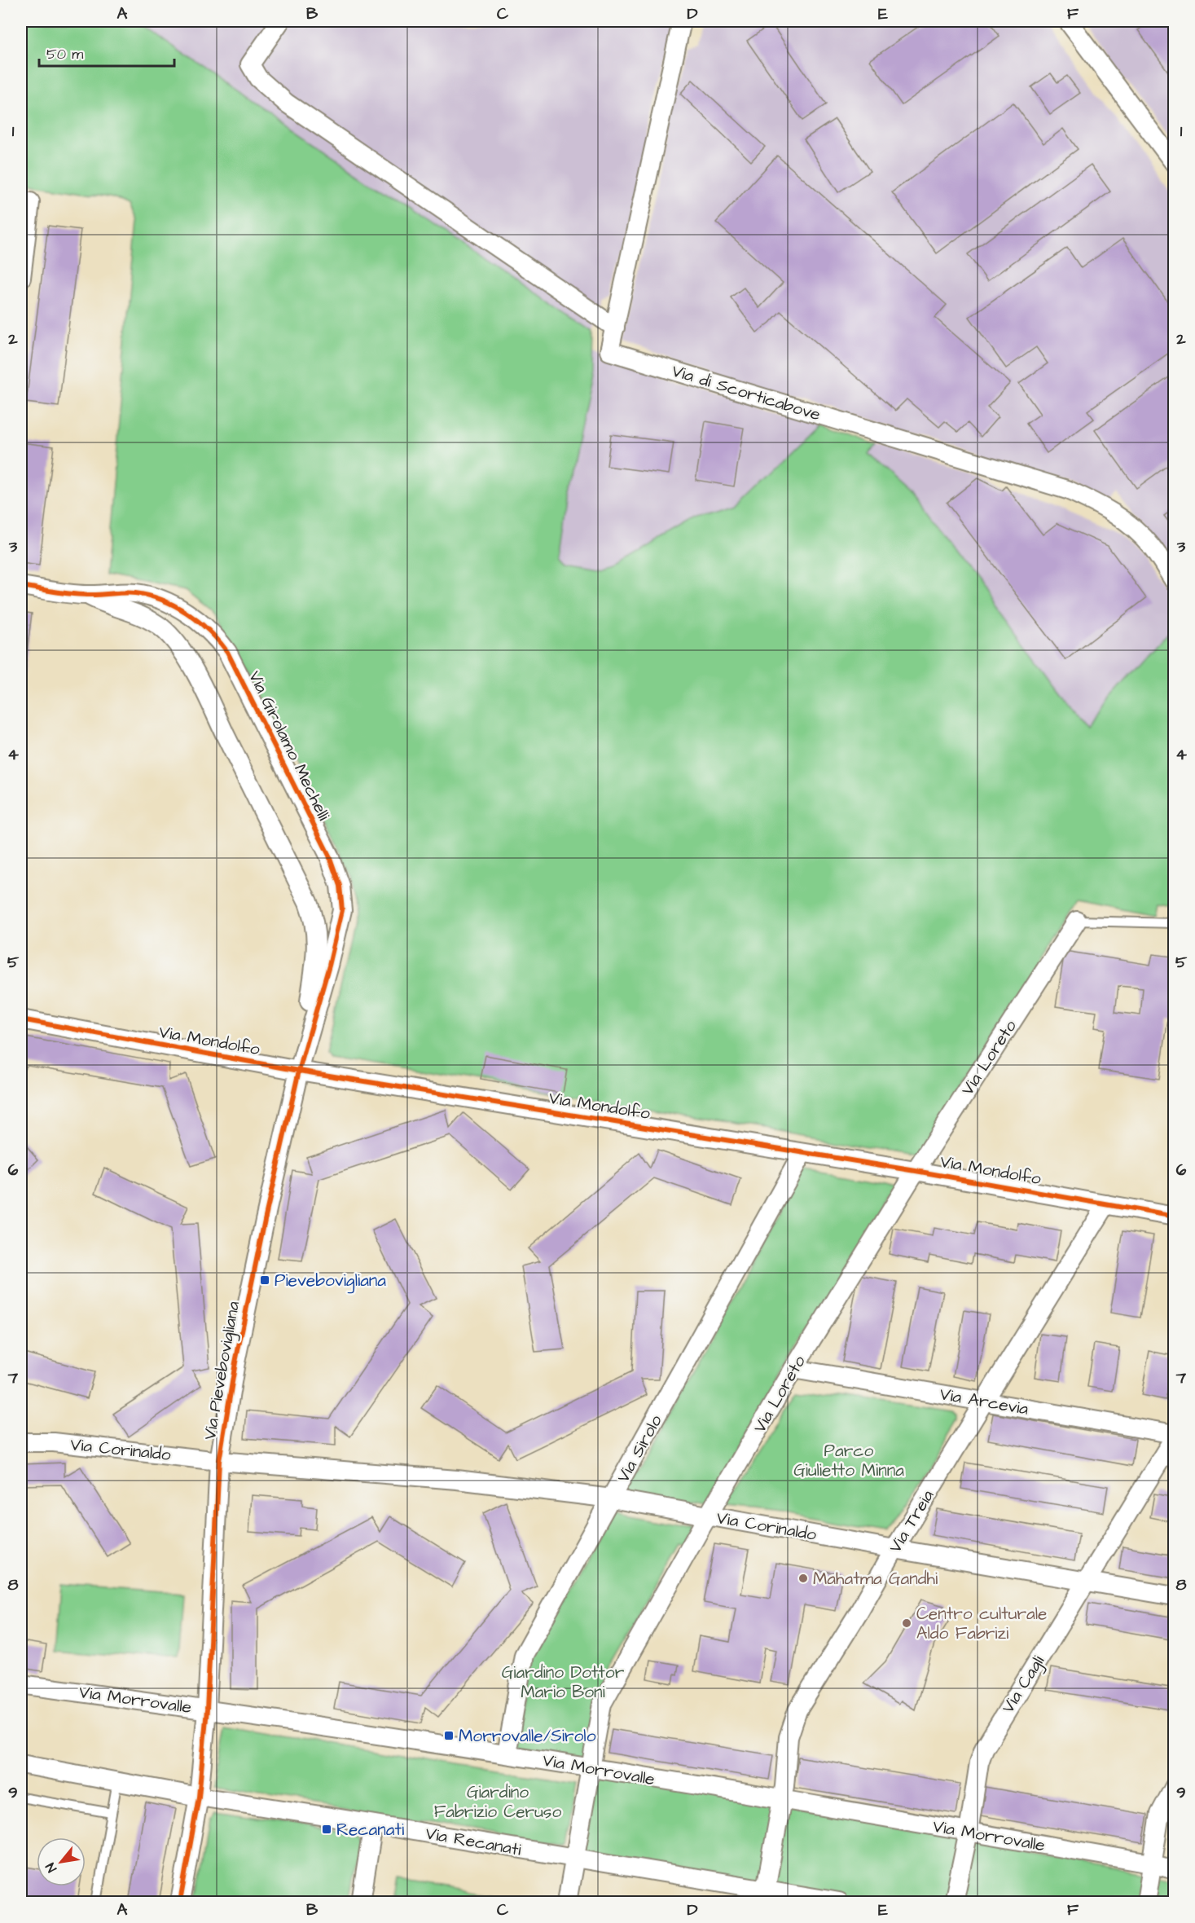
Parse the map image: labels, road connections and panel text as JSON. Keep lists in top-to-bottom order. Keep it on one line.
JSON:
{"streets":{"street":["Via di Scorticabove","Via Girolamo Mechelli","Via Mondolfo","Via Loreto","Via Pievebovigliana","Via Arcevia","Via Sirolo","Via Corinaldo","Via Treia","Via Cagli","Via Morrovalle","Via Recanati"]},"crossings":[["Via Girolamo Mechelli","Via Mondolfo"],["Via Girolamo Mechelli","Via Pievebovigliana"],["Via Mondolfo","Via Loreto"],["Via Mondolfo","Via Pievebovigliana"],["Via Mondolfo","Via Sirolo"],["Via Mondolfo","Via Treia"],["Via Loreto","Via Arcevia"],["Via Loreto","Via Corinaldo"],["Via Loreto","Via Morrovalle"],["Via Loreto","Via Recanati"],["Via Pievebovigliana","Via Corinaldo"],["Via Pievebovigliana","Via Morrovalle"],["Via Pievebovigliana","Via Recanati"],["Via Arcevia","Via Treia"],["Via Arcevia","Via Cagli"],["Via Sirolo","Via Corinaldo"],["Via Sirolo","Via Morrovalle"],["Via Corinaldo","Via Treia"],["Via Corinaldo","Via Cagli"],["Via Treia","Via Morrovalle"],["Via Treia","Via Recanati"],["Via Cagli","Via Morrovalle"]],"parks":["Parco Giulietto Minna","Giardino Dottor Mario Boni","Giardino Fabrizio Ceruso"],"places":{"transit":["Pievebovigliana","Morrovalle/Sirolo","Recanati"],"other":["Mahatma Gandhi","Centro culturale Aldo Fabrizi"]},"scale_bar":"50 m","north":"bottom left","grid":{"columns":["A","B","C","D","E","F"],"rows":["1","2","3","4","5","6","7","8","9"]}}
